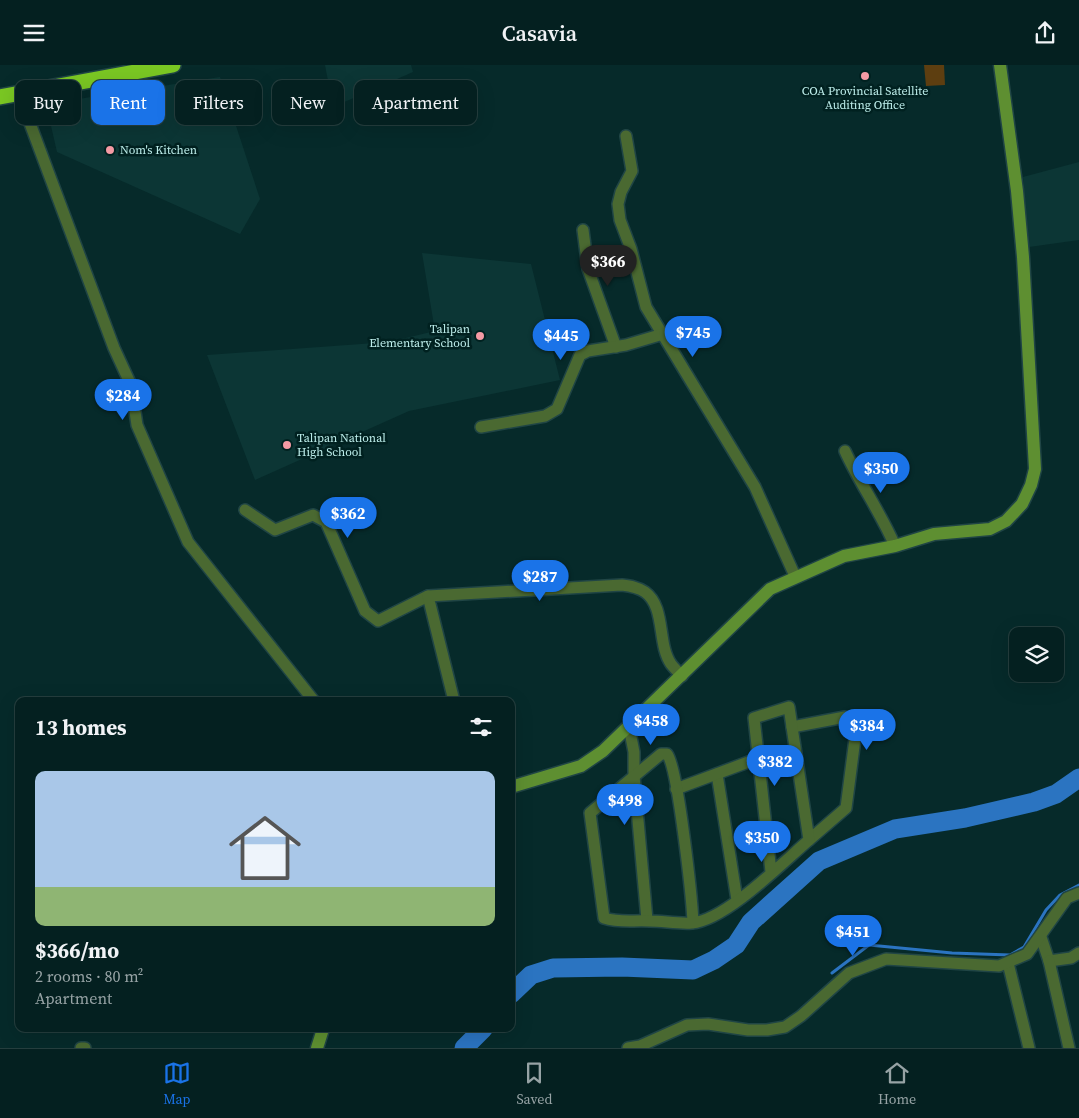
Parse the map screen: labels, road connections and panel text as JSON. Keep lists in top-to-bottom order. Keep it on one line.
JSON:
{"places":["COA Provincial Satellite Auditing Office","Nom's Kitchen","Talipan Elementary School","Talipan National High School"],"page":{"header":"Casavia","chip":["Buy","Rent","Filters","New","Apartment"],"price":["$366","$745","$445","$284","$350","$362","$287","$458","$384","$382","$498","$350","$451"],"heading":"13 homes","list":[{"name":"$366/mo","note":"2 rooms · 80 m² · Apartment"}],"tabs":["Map","Saved","Home"]}}
